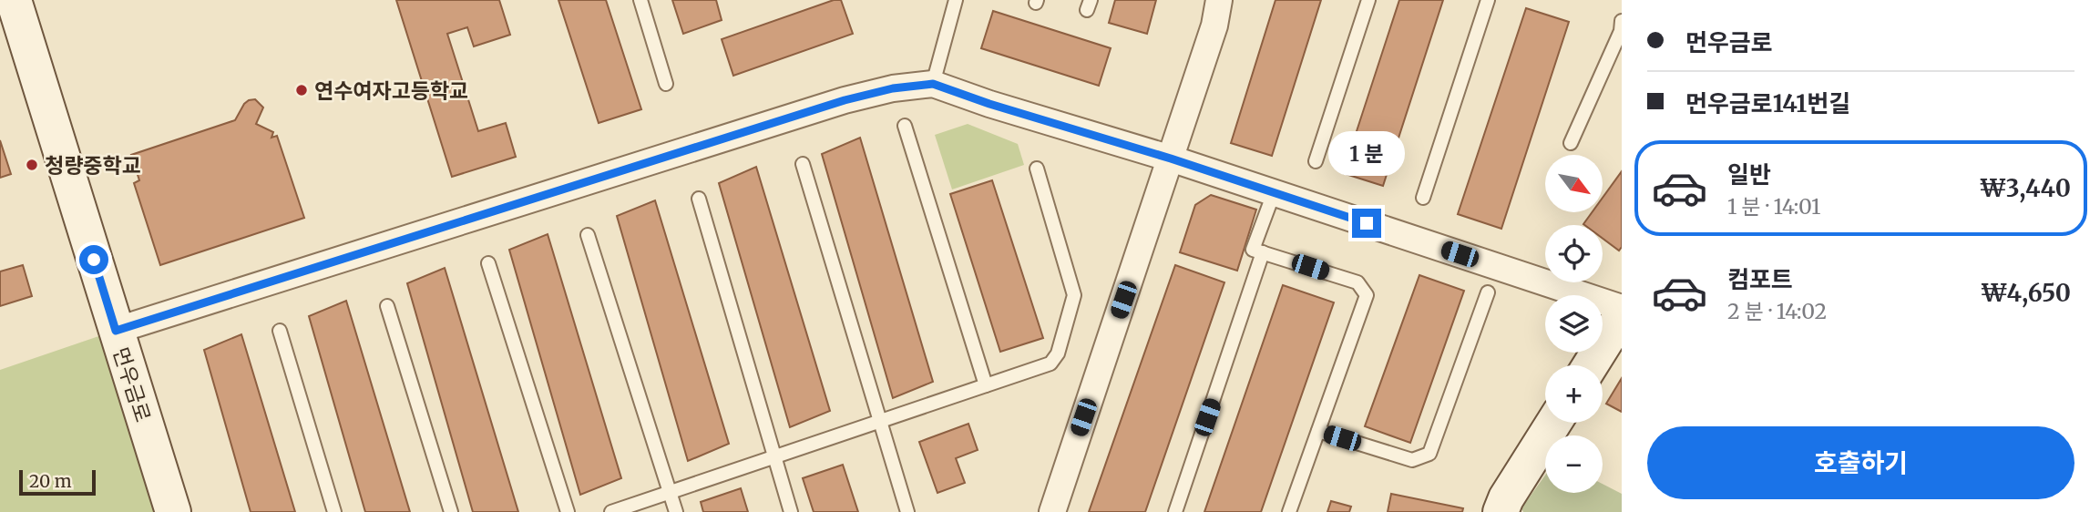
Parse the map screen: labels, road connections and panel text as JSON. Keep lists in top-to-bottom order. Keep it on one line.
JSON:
{"streets":{"main road":["먼우금로"]},"places":["연수여자고등학교","청량중학교"],"scale_bar":"20 m","north":"bottom right","page":{"banner":["먼우금로","먼우금로141번길"],"bubble":"1 분","list":[{"name":"일반","note":"1 분 · 14:01","value":"₩3,440"},{"name":"컴포트","note":"2 분 · 14:02","value":"₩4,650"}],"map_buttons":["+","−"],"buttons":"호출하기","scale":"20 m"}}
